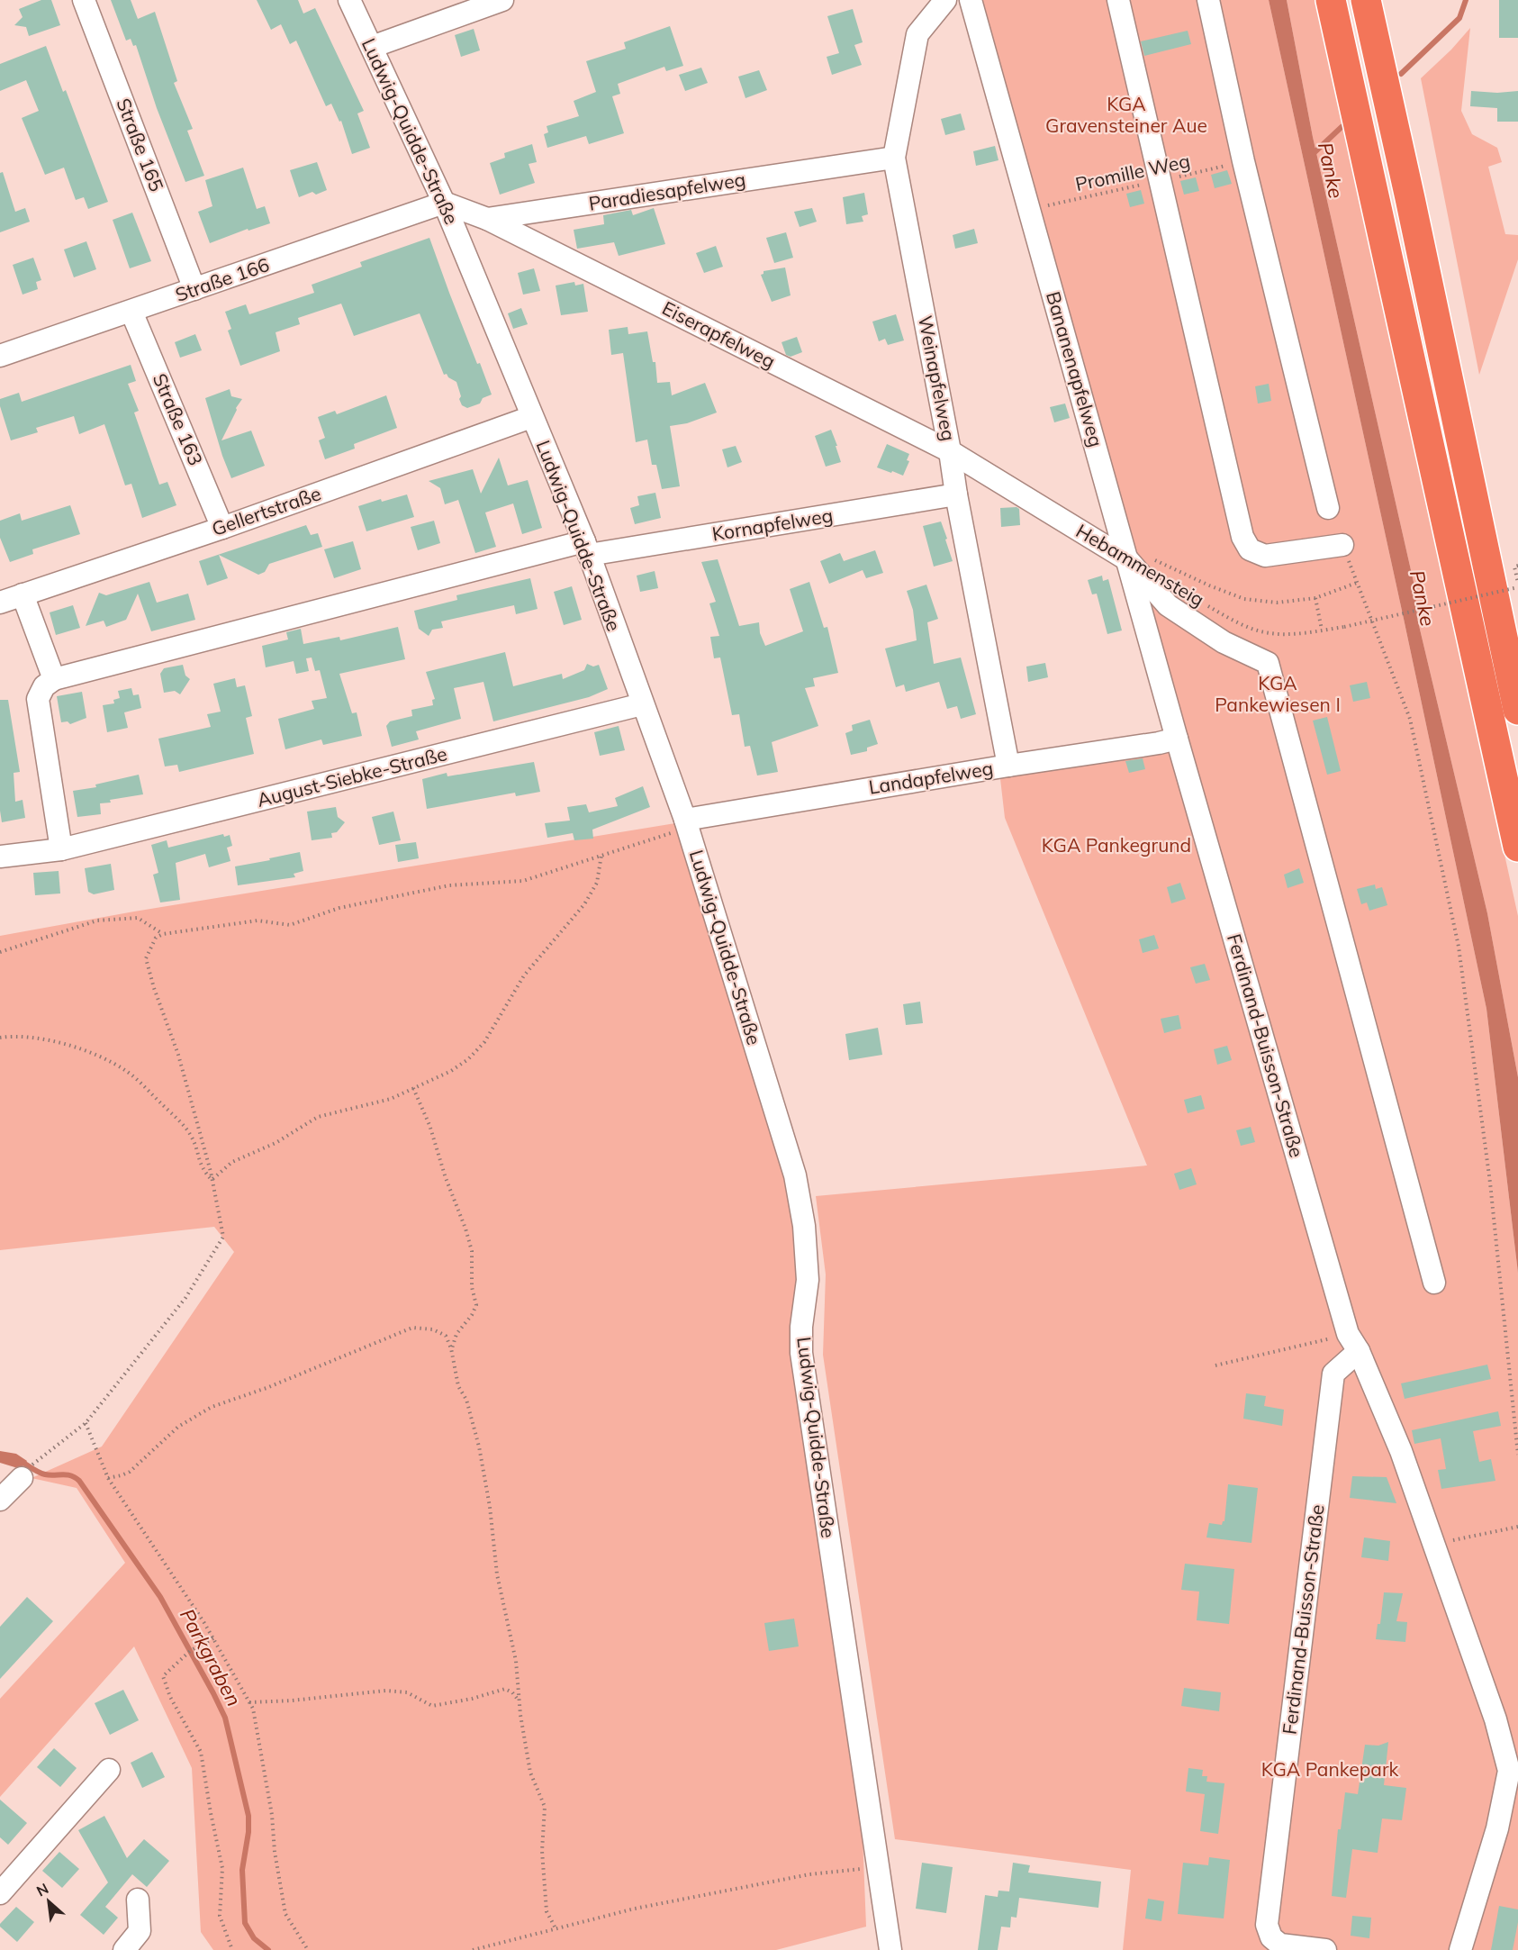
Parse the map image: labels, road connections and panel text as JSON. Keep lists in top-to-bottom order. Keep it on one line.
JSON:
{"streets":{"street":["Ludwig-Quidde-Straße","Straße 165","Paradiesapfelweg","Straße 166","Eiserapfelweg","Bananenapfelweg","Weinapfelweg","Straße 163","Gellertstraße","Kornapfelweg","Hebammensteig","August-Siebke-Straße","Landapfelweg","Ferdinand-Buisson-Straße"],"path":["Promille Weg"]},"crossings":[["Ludwig-Quidde-Straße","Paradiesapfelweg"],["Ludwig-Quidde-Straße","Straße 166"],["Ludwig-Quidde-Straße","Gellertstraße"],["Ludwig-Quidde-Straße","Kornapfelweg"],["Ludwig-Quidde-Straße","August-Siebke-Straße"],["Ludwig-Quidde-Straße","Landapfelweg"],["Straße 165","Straße 166"],["Promille Weg","Bananenapfelweg"],["Paradiesapfelweg","Straße 166"],["Paradiesapfelweg","Eiserapfelweg"],["Paradiesapfelweg","Weinapfelweg"],["Straße 166","Straße 163"],["Eiserapfelweg","Weinapfelweg"],["Eiserapfelweg","Hebammensteig"],["Bananenapfelweg","Hebammensteig"],["Bananenapfelweg","Landapfelweg"],["Bananenapfelweg","Ferdinand-Buisson-Straße"],["Weinapfelweg","Kornapfelweg"],["Weinapfelweg","Hebammensteig"],["Weinapfelweg","Landapfelweg"],["Straße 163","Gellertstraße"],["Landapfelweg","Ferdinand-Buisson-Straße"]],"water":["Panke","Parkgraben"],"parks":["KGA Gravensteiner Aue","KGA Pankewiesen I","KGA Pankegrund","KGA Pankepark"],"north":"top left"}
